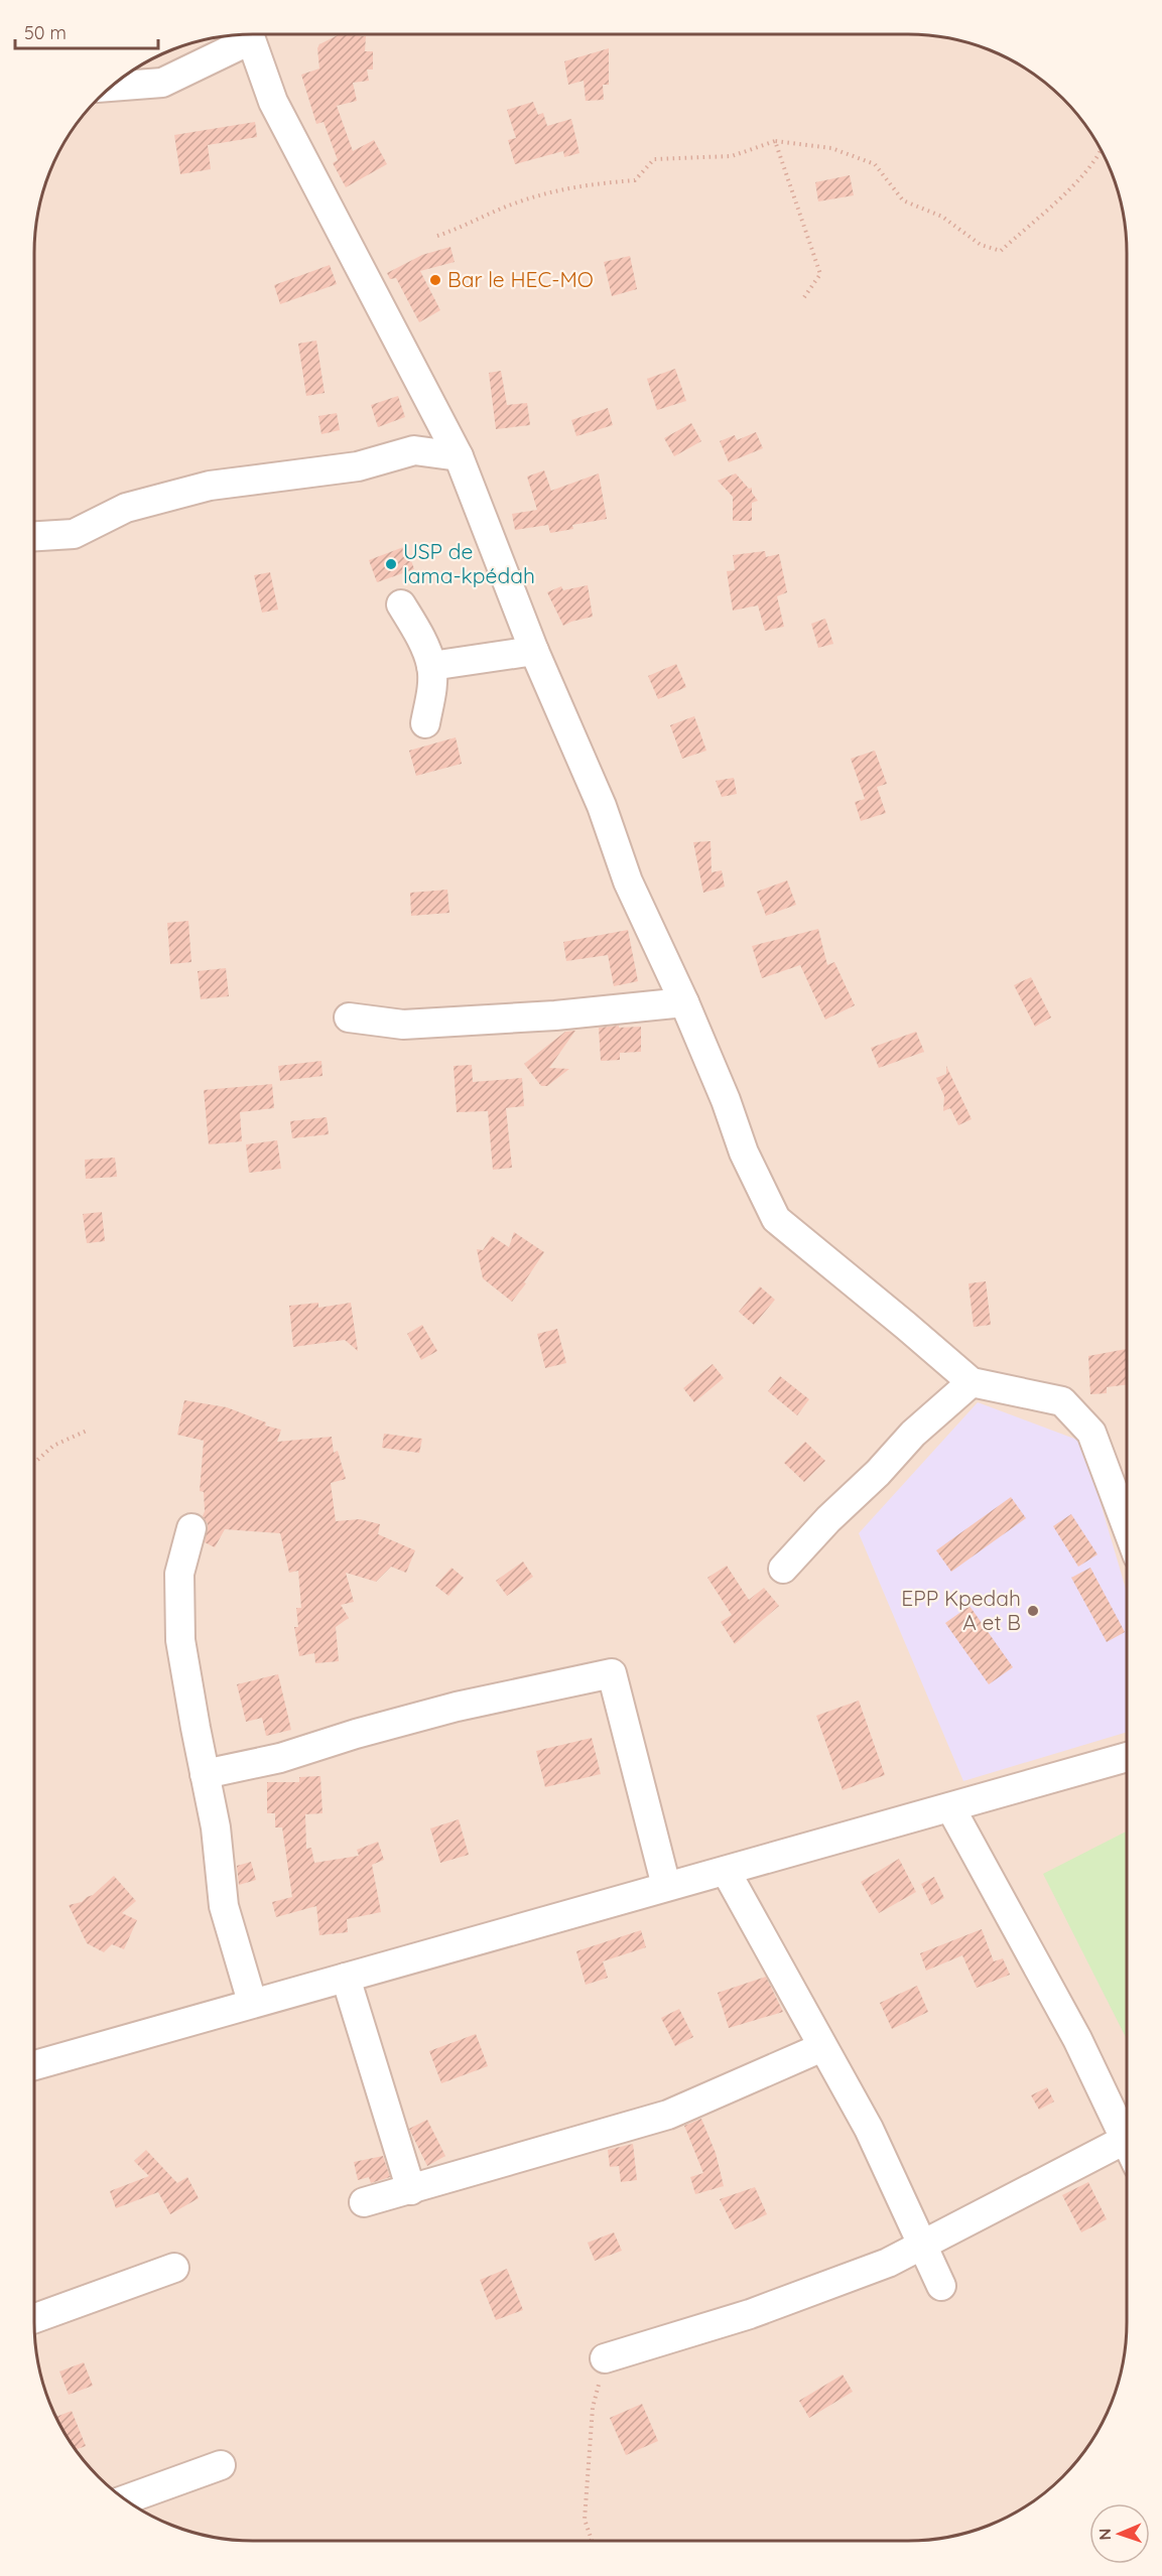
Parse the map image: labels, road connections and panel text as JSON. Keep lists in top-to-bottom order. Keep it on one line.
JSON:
{"places":["Bar le HEC-MO","USP de lama-kpédah","EPP Kpedah A et B"],"scale_bar":"50 m","north":"left"}
